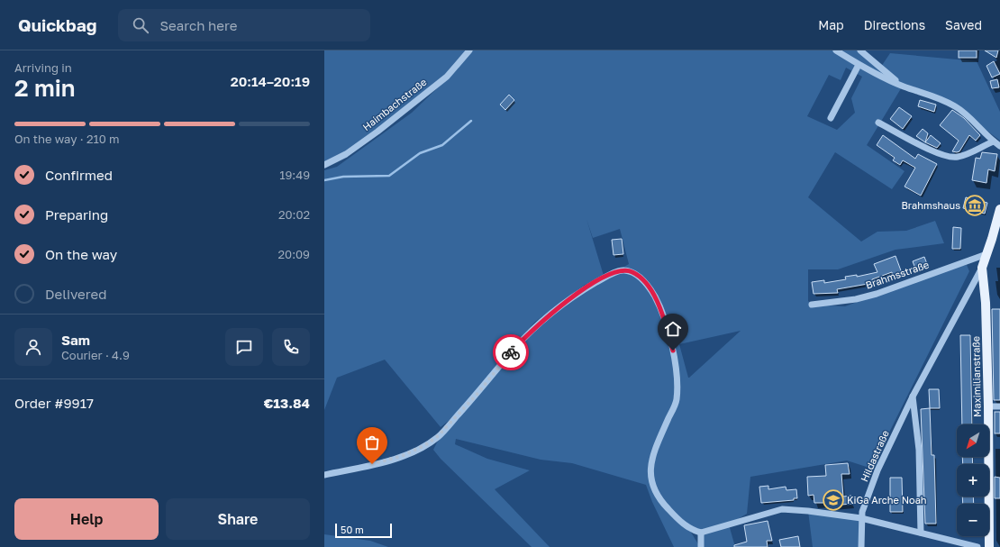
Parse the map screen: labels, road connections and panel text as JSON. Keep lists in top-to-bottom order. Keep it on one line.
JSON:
{"streets":{"main road":["Maximilianstraße"],"street":["Haimbachstraße","Brahmsstraße","Hildastraße"]},"crossings":[["Brahmsstraße","Maximilianstraße"],["Maximilianstraße","Hildastraße"]],"places":{"museum":["Brahmshaus"],"school or university":["KiGa Arche Noah"]},"scale_bar":"50 m","north":"bottom left","page":{"header":"Quickbag","search":"Search here","nav":["Map","Directions","Saved"],"heading":["2 min","Arriving in","20:14–20:19"],"panel":["Sam","Courier · 4.9","Order #9917","€13.84"],"bar":"On the way · 210 m","list":[["Confirmed","19:49"],["Preparing","20:02"],["On the way","20:09"],"Delivered"],"map_buttons":["+","−"],"buttons":["Help","Share"],"scale":"50 m"}}
